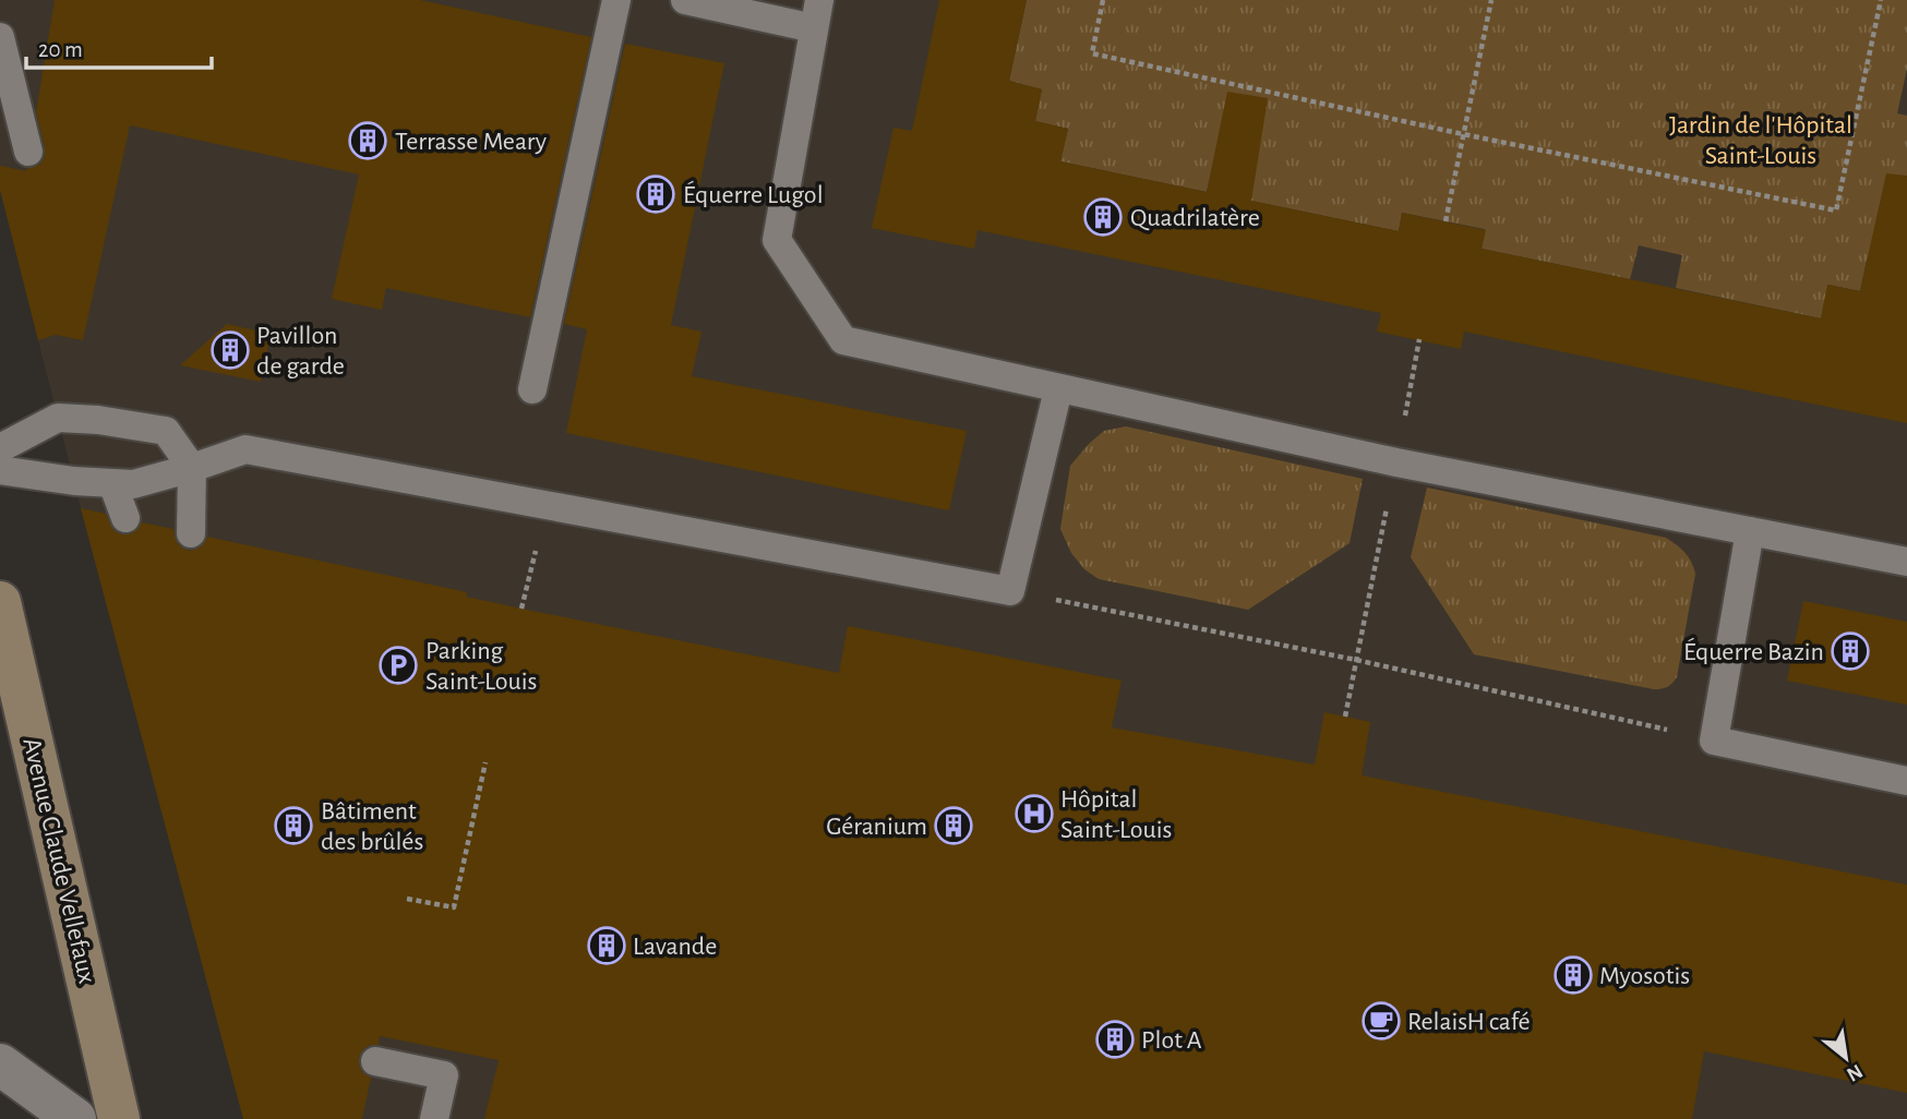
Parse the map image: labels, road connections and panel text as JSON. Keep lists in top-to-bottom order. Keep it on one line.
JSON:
{"streets":{"street":["Avenue Claude Vellefaux"]},"parks":["Jardin de l'Hôpital Saint-Louis"],"places":{"building":["Terrasse Meary","Équerre Lugol","Quadrilatère","Pavillon de garde","Équerre Bazin","Bâtiment des brûlés","Géranium","Lavande","Myosotis","Plot A"],"parking":["Parking Saint-Louis"],"hospital":["Hôpital Saint-Louis"],"cafe":["RelaisH café"]},"scale_bar":"20 m","north":"bottom right"}
